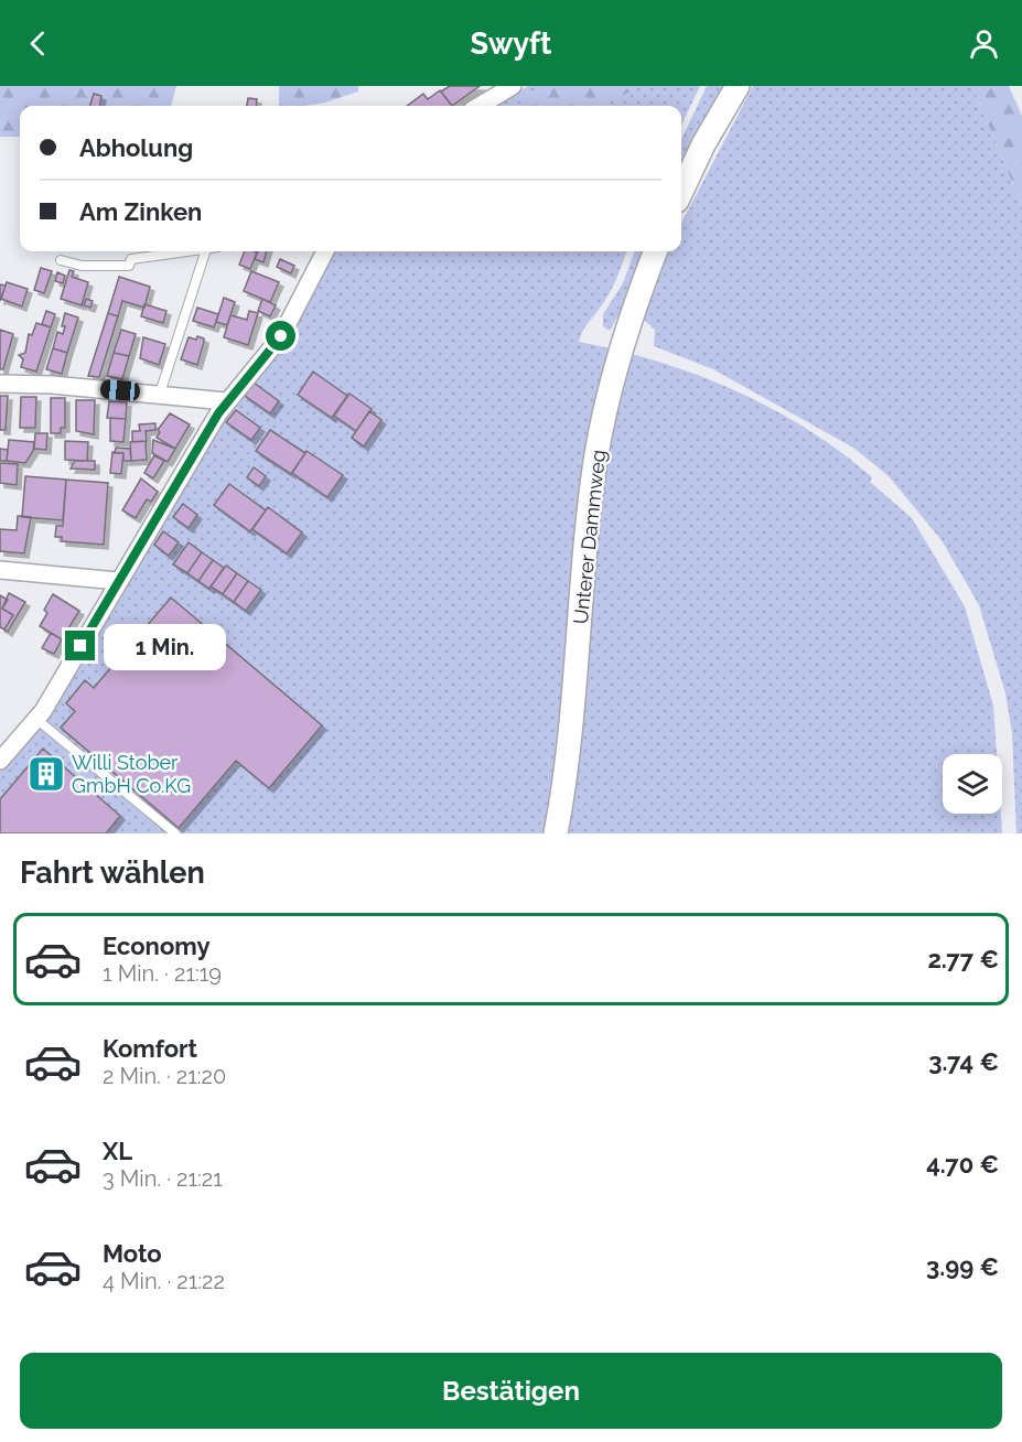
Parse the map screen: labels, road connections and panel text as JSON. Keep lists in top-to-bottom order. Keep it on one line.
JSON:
{"streets":{"main road":["Unterer Dammweg"]},"places":{"building":["Willi Stober GmbH Co.KG"]},"page":{"header":"Swyft","banner":["Abholung","Am Zinken"],"bubble":"1 Min.","heading":"Fahrt wählen","list":[{"name":"Economy","note":"1 Min. · 21:19","value":"2.77 €"},{"name":"Komfort","note":"2 Min. · 21:20","value":"3.74 €"},{"name":"XL","note":"3 Min. · 21:21","value":"4.70 €"},{"name":"Moto","note":"4 Min. · 21:22","value":"3.99 €"}],"buttons":"Bestätigen"}}
